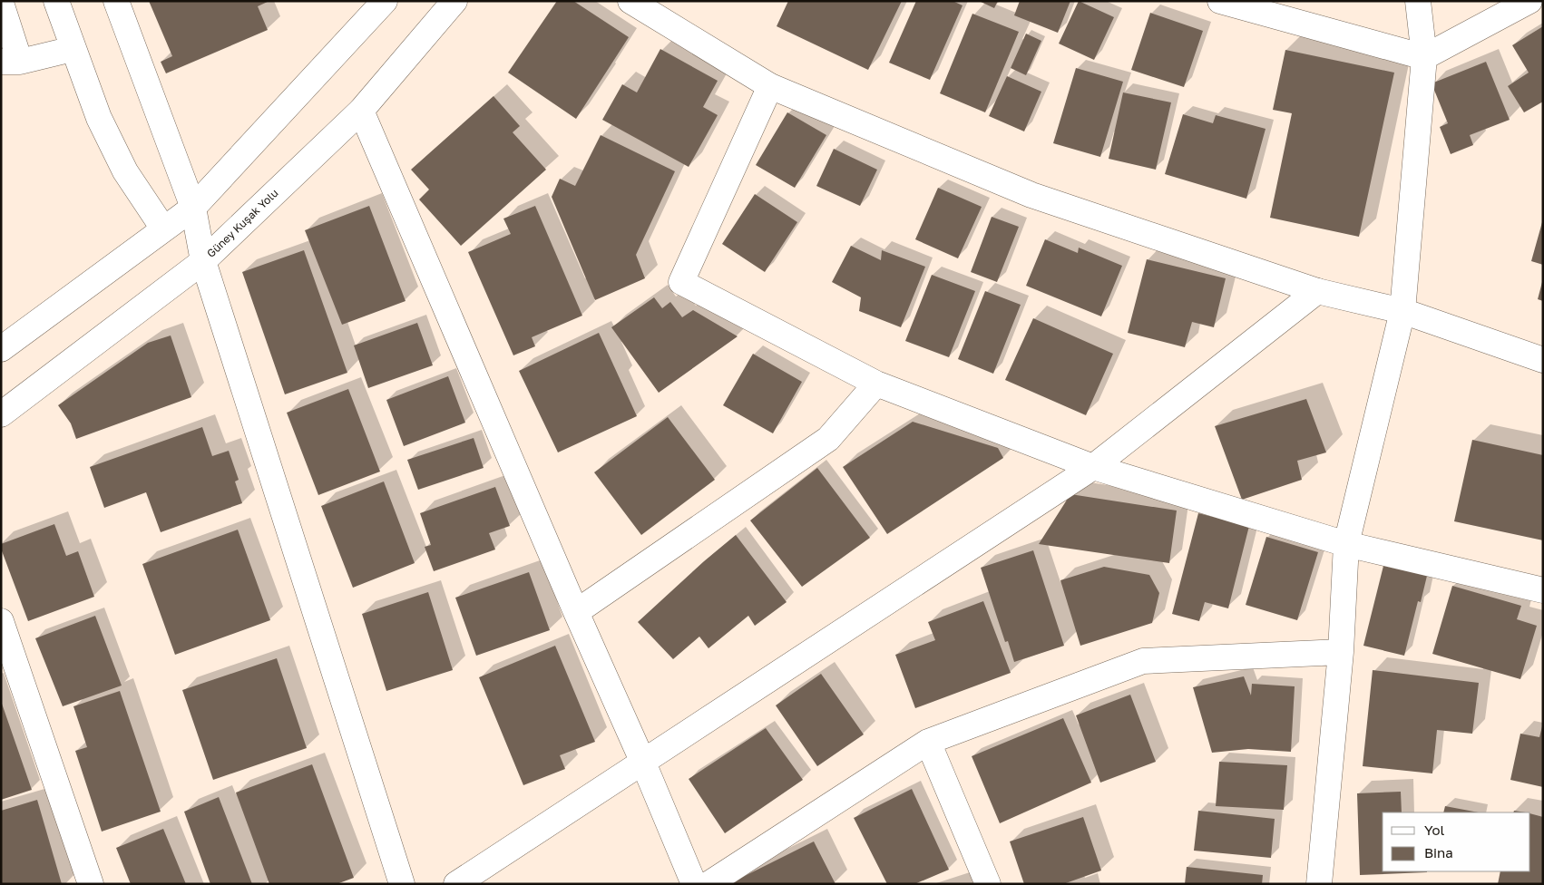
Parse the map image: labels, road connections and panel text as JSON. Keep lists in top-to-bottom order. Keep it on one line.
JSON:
{"streets":{"street":["Güney Kuşak Yolu"]},"legend":["Yol","Bina"]}
